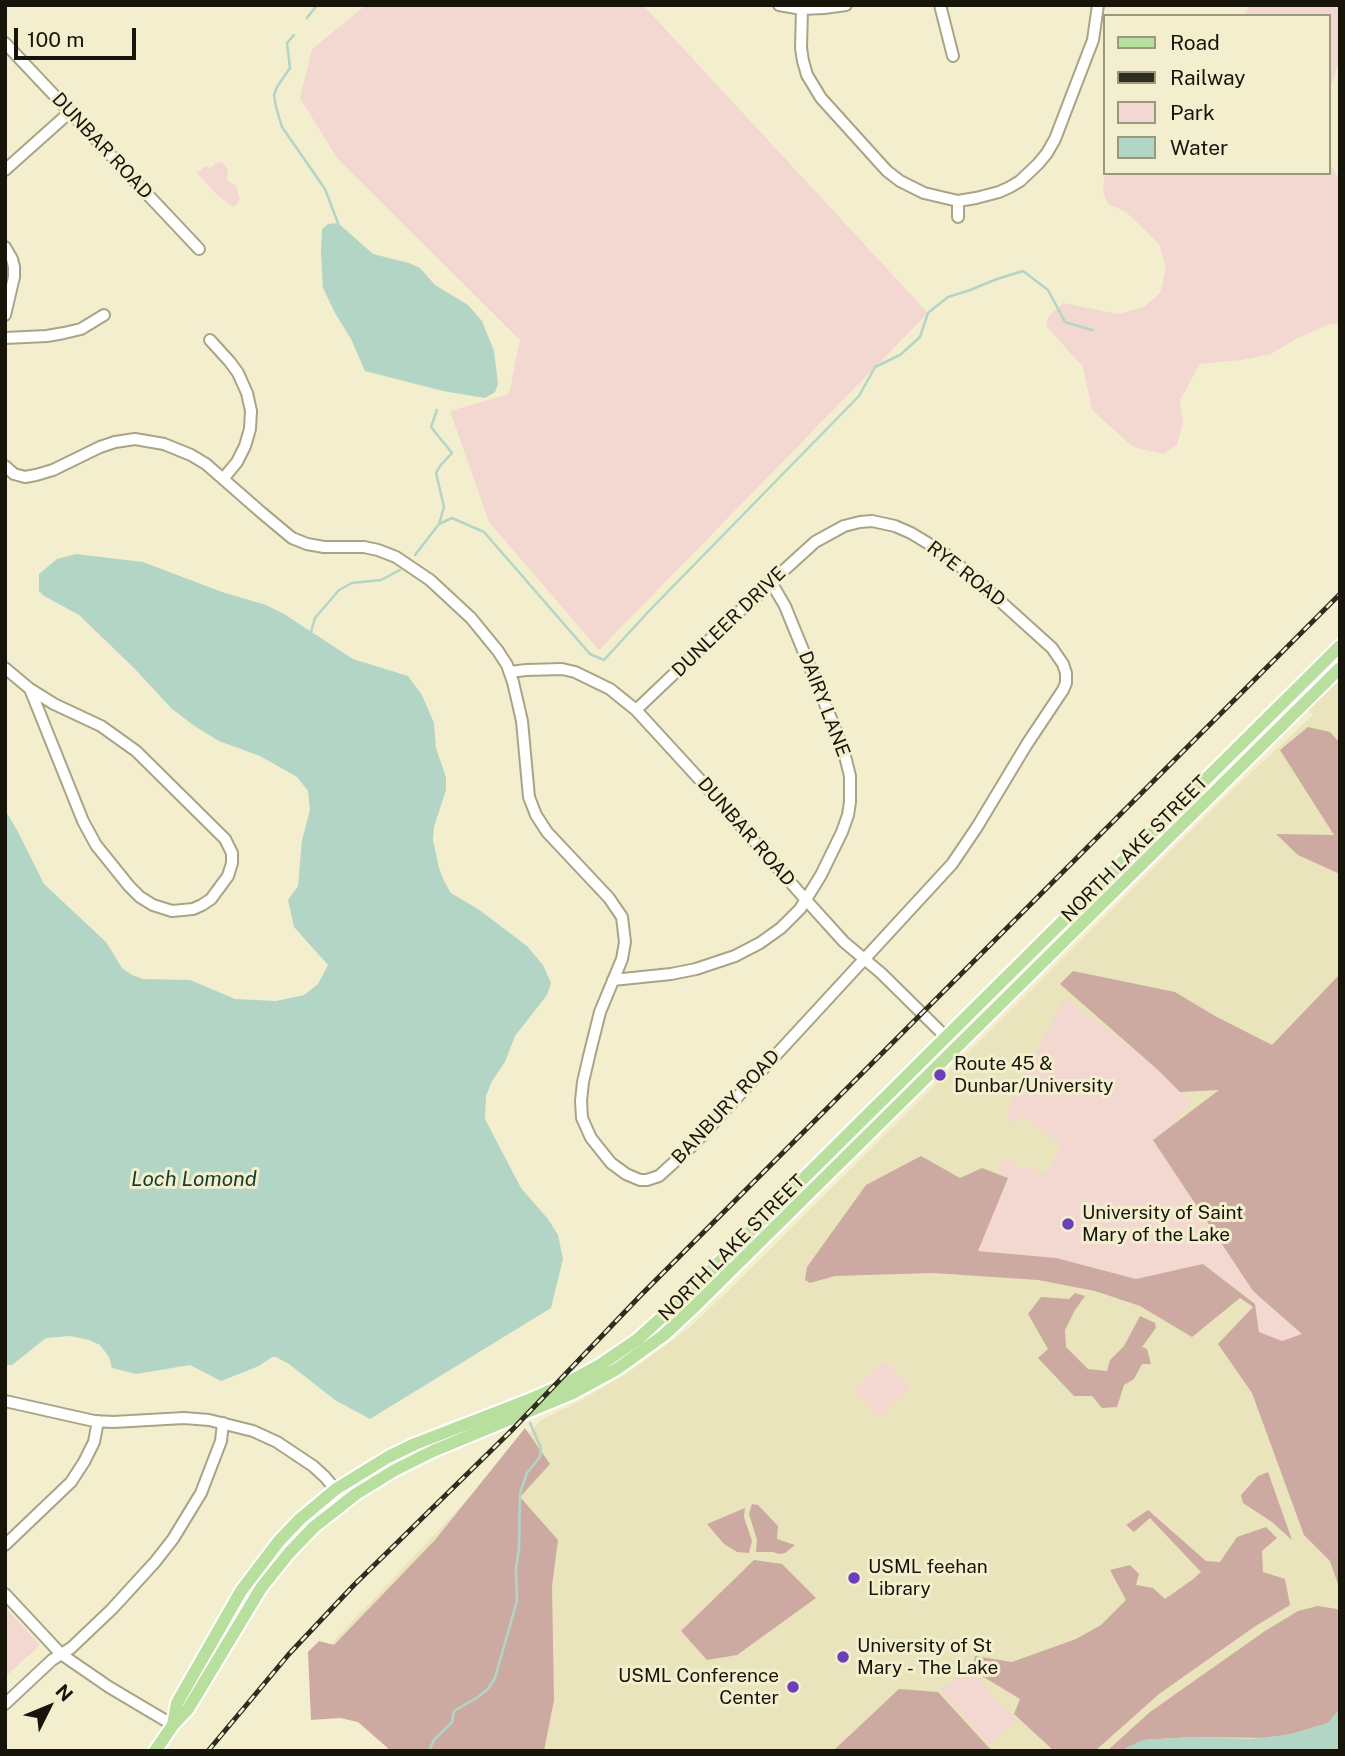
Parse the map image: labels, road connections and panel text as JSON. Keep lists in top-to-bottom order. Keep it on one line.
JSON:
{"streets":{"main road":["NORTH LAKE STREET"],"street":["DUNBAR ROAD","RYE ROAD","DUNLEER DRIVE","DAIRY LANE","BANBURY ROAD"]},"crossings":[["DUNBAR ROAD","DUNLEER DRIVE"],["DUNBAR ROAD","DAIRY LANE"],["DUNBAR ROAD","NORTH LAKE STREET"],["DUNBAR ROAD","BANBURY ROAD"],["RYE ROAD","DUNLEER DRIVE"],["RYE ROAD","BANBURY ROAD"],["DUNLEER DRIVE","DAIRY LANE"],["DAIRY LANE","BANBURY ROAD"]],"water":["Loch Lomond"],"places":["Route 45 & Dunbar/University","University of Saint Mary of the Lake","USML feehan Library","University of St Mary - The Lake","USML Conference Center"],"legend":["Road","Railway","Park","Water"],"scale_bar":"100 m","north":"top right"}
